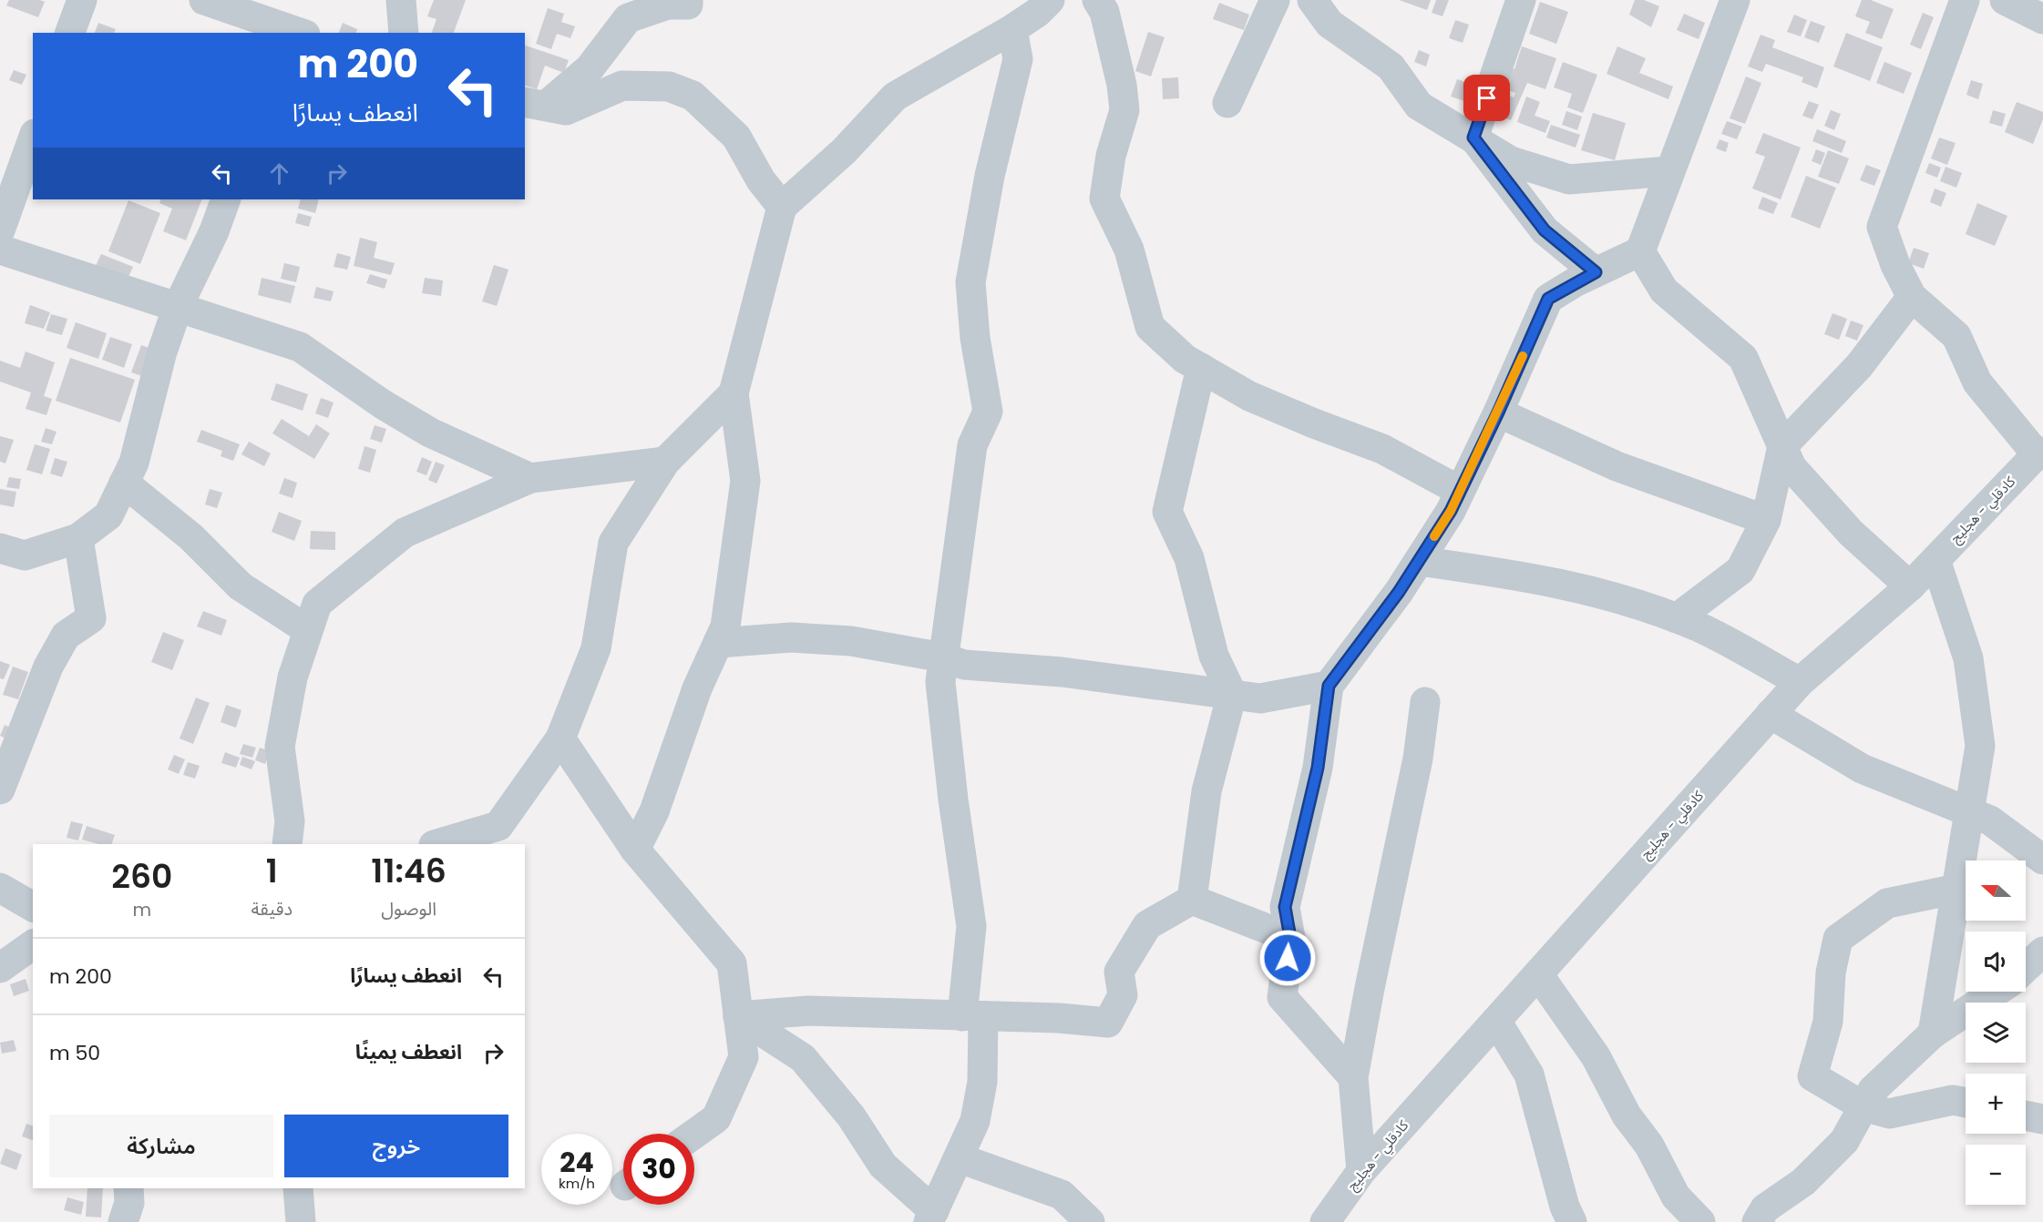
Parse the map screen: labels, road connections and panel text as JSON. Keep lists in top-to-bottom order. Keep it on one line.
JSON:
{"streets":{"street":["كادقلي - هجليج"]},"north":"left","page":{"turn":["200 m","انعطف يسارًا"],"eta":["11:46","الوصول","1","دقيقة","260","m"],"map_buttons":["+","−"],"list":[{"name":"انعطف يسارًا","value":"200 m"},{"name":"انعطف يمينًا","value":"50 m"}],"buttons":["خروج","مشاركة"],"speed":"24 km/h","limit":"30"}}
